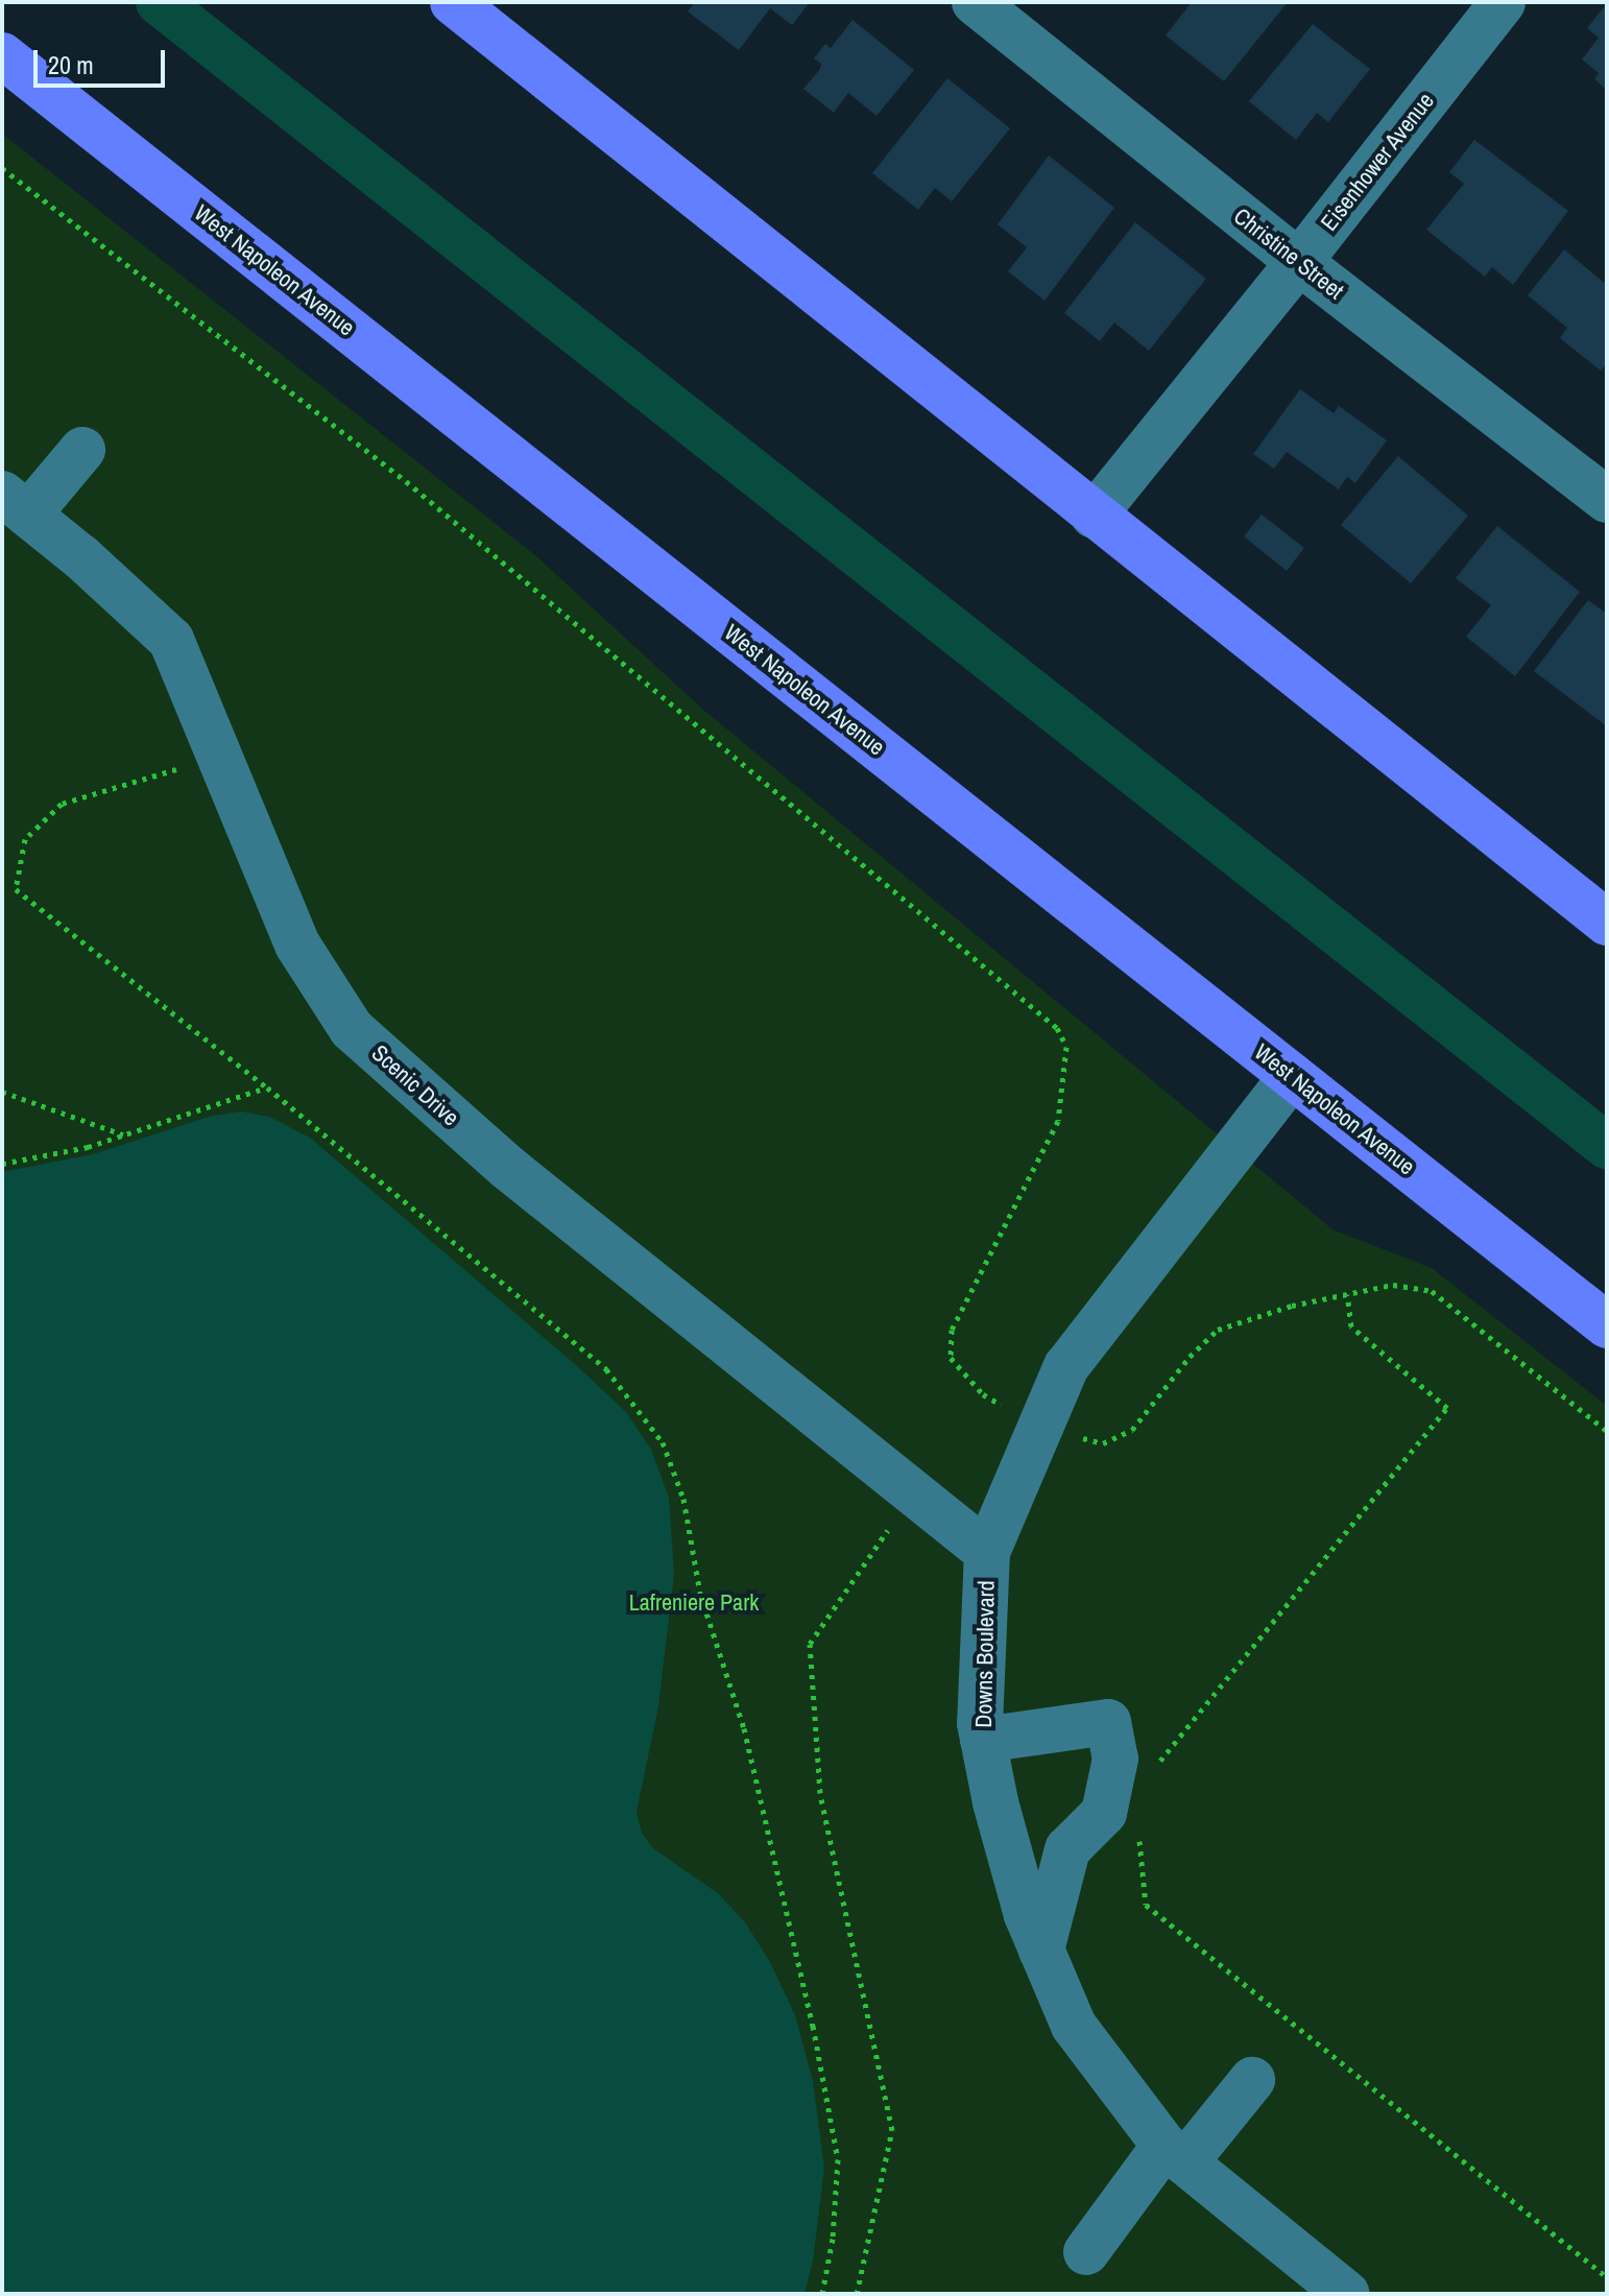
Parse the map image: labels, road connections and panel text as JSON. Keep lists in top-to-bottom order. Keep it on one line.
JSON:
{"streets":{"main road":["West Napoleon Avenue"],"street":["Eisenhower Avenue","Christine Street","Scenic Drive","Downs Boulevard"]},"crossings":[["Eisenhower Avenue","Christine Street"],["West Napoleon Avenue","Downs Boulevard"],["Scenic Drive","Downs Boulevard"]],"parks":["Lafreniere Park"],"scale_bar":"20 m"}
